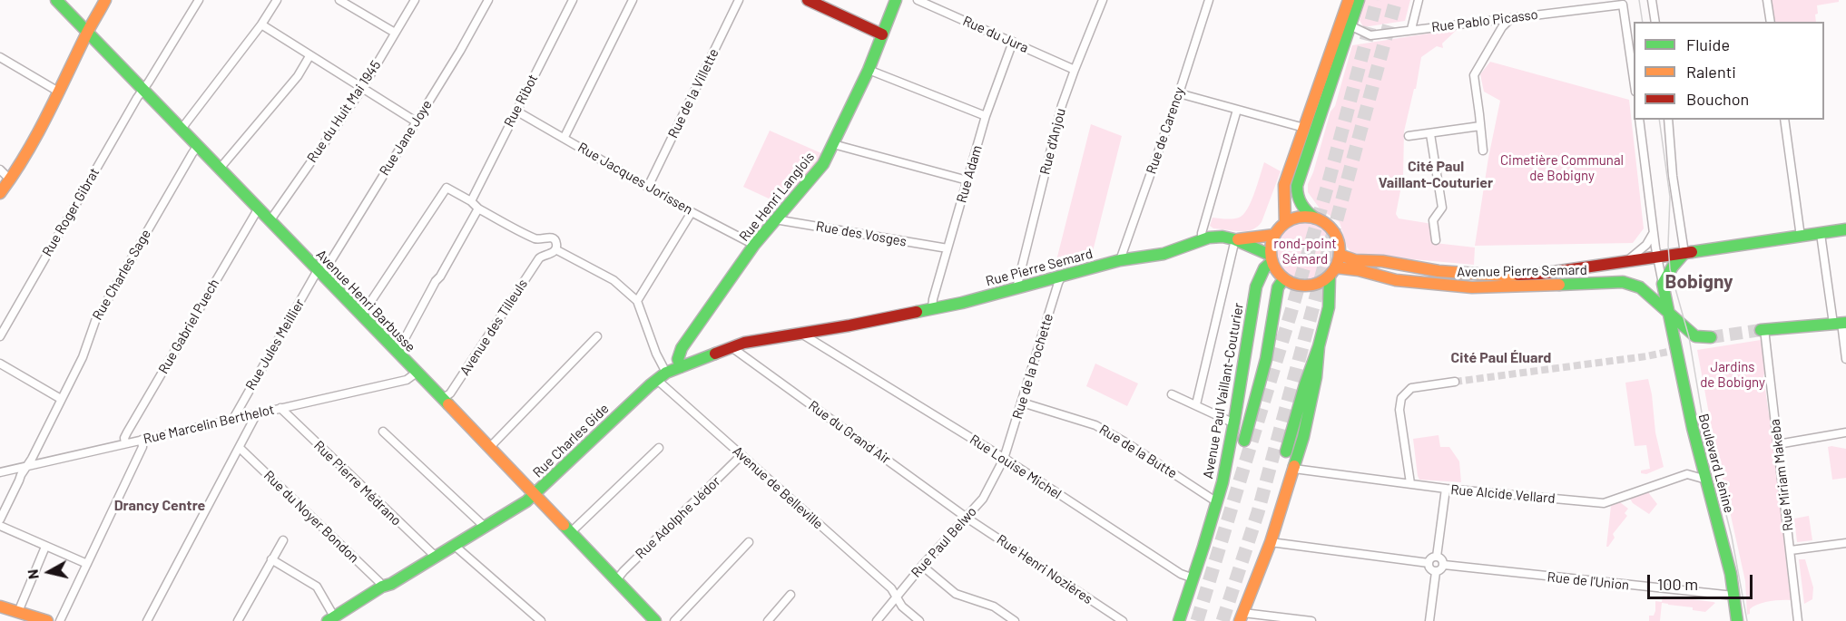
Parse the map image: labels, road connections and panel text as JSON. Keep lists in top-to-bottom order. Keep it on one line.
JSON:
{"streets":{"main road":["Rue Henri Langlois","Rue Pierre Semard","Avenue Pierre Semard","Avenue Henri Barbusse","Avenue Paul Vaillant-Couturier","Rue Charles Gide","Boulevard Lénine"],"street":["Rue Pablo Picasso","Rue du Jura","Rue de la Villette","Rue Ribot","Rue du Huit Mai 1945","Rue de Carency","Rue Jane Joye","Rue d'Anjou","Rue Adam","Rue Jacques Jorissen","Rue Roger Gibrat","Rue des Vosges","Rue Charles Sage","Rue Gabriel Puech","Avenue des Tilleuls","Rue Jules Meillier","Rue de la Pochette","Rue Marcelin Berthelot","Rue du Grand Air","Rue de la Butte","Rue Louise Michel","Rue Miriam Makeba","Rue Pierre Médrano","Avenue de Belleville","Rue Alcide Vellard","Rue du Noyer Bondon","Rue Adolphe Jédor","Rue Paul Belwo","Rue Henri Nozières","Rue de l'Union"]},"crossings":[["Rue du Jura","Rue d'Anjou"],["Rue du Jura","Rue Adam"],["Rue de la Villette","Rue Jacques Jorissen"],["Rue Ribot","Rue Jacques Jorissen"],["Rue du Huit Mai 1945","Avenue Henri Barbusse"],["Rue de Carency","Rue Pierre Semard"],["Rue Jane Joye","Avenue Henri Barbusse"],["Rue Jane Joye","Rue Jules Meillier"],["Rue d'Anjou","Rue Pierre Semard"],["Rue Adam","Rue des Vosges"],["Rue Adam","Rue Pierre Semard"],["Rue Jacques Jorissen","Rue Henri Langlois"],["Rue Henri Langlois","Rue des Vosges"],["Rue Henri Langlois","Rue Charles Gide"],["Rue Roger Gibrat","Avenue Henri Barbusse"],["Rue Pierre Semard","Avenue Pierre Semard"],["Rue Pierre Semard","Rue de la Pochette"],["Rue Pierre Semard","Avenue Paul Vaillant-Couturier"],["Rue Pierre Semard","Rue Charles Gide"],["Avenue Pierre Semard","Avenue Paul Vaillant-Couturier"],["Avenue Pierre Semard","Boulevard Lénine"],["Rue Charles Sage","Avenue Henri Barbusse"],["Rue Charles Sage","Rue Marcelin Berthelot"],["Avenue Henri Barbusse","Rue Gabriel Puech"],["Avenue Henri Barbusse","Avenue des Tilleuls"],["Avenue Henri Barbusse","Rue Jules Meillier"],["Avenue Henri Barbusse","Rue Marcelin Berthelot"],["Avenue Henri Barbusse","Rue Charles Gide"],["Avenue Henri Barbusse","Rue Adolphe Jédor"],["Rue Gabriel Puech","Rue Marcelin Berthelot"],["Rue Jules Meillier","Rue Marcelin Berthelot"],["Rue de la Pochette","Rue de la Butte"],["Rue de la Pochette","Rue Louise Michel"],["Rue de la Pochette","Rue Paul Belwo"],["Avenue Paul Vaillant-Couturier","Rue de la Butte"],["Avenue Paul Vaillant-Couturier","Rue Louise Michel"],["Rue Marcelin Berthelot","Rue Pierre Médrano"],["Rue du Grand Air","Rue Charles Gide"],["Rue du Grand Air","Rue Paul Belwo"],["Rue du Grand Air","Rue Henri Nozières"],["Rue Charles Gide","Rue Louise Michel"],["Rue Charles Gide","Rue Pierre Médrano"],["Rue Charles Gide","Avenue de Belleville"],["Rue Charles Gide","Rue du Noyer Bondon"],["Boulevard Lénine","Rue Alcide Vellard"],["Boulevard Lénine","Rue de l'Union"],["Rue Louise Michel","Rue Paul Belwo"],["Avenue de Belleville","Rue Adolphe Jédor"],["Avenue de Belleville","Rue Paul Belwo"],["Rue Paul Belwo","Rue Henri Nozières"]],"districts":["Cité Paul Vaillant-Couturier","Bobigny","Cité Paul Éluard","Drancy Centre"],"parks":["Cimetière Communal de Bobigny","rond-point Sémard","Jardins de Bobigny"],"legend":["Fluide","Ralenti","Bouchon"],"scale_bar":"100 m","north":"left"}
